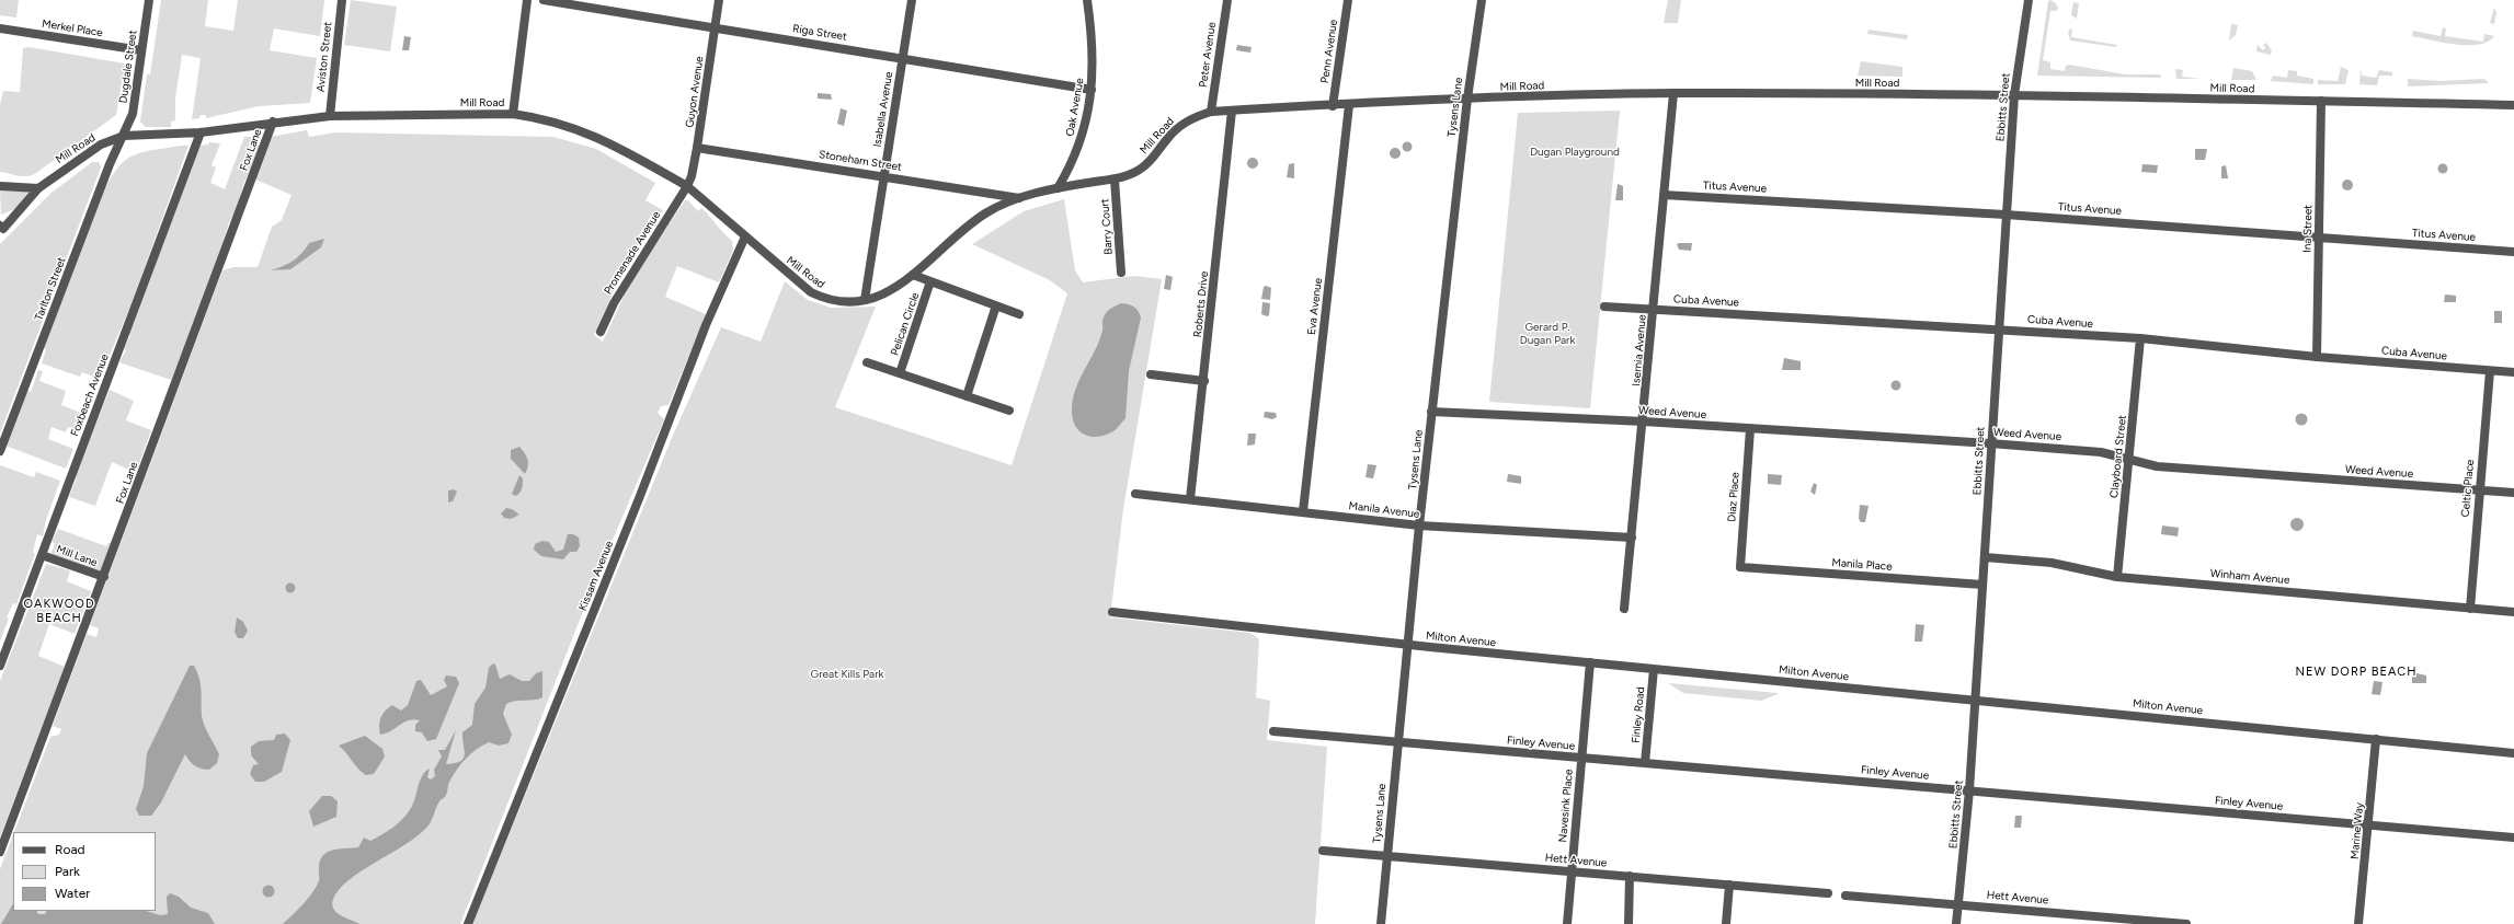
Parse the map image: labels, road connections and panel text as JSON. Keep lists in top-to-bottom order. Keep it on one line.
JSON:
{"streets":{"street":["Merkel Place","Riga Street","Penn Avenue","Peter Avenue","Aviston Street","Dugdale Street","Mill Road","Guyon Avenue","Oak Avenue","Tysens Lane","Ebbitts Street","Isabella Avenue","Fox Lane","Stoneham Street","Titus Avenue","Barry Court","Ina Street","Promenade Avenue","Tarlton Street","Cuba Avenue","Roberts Drive","Eva Avenue","Pelican Circle","Isernia Avenue","Foxbeach Avenue","Weed Avenue","Clayboard Street","Celtic Place","Diaz Place","Manila Avenue","Mill Lane","Manila Place","Kissam Avenue","Winham Avenue","Milton Avenue","Finley Road","Finley Avenue","Navesink Place","Marine Way","Hett Avenue"]},"crossings":[["Merkel Place","Dugdale Street"],["Riga Street","Guyon Avenue"],["Riga Street","Oak Avenue"],["Riga Street","Isabella Avenue"],["Penn Avenue","Mill Road"],["Peter Avenue","Mill Road"],["Aviston Street","Mill Road"],["Dugdale Street","Mill Road"],["Dugdale Street","Tarlton Street"],["Mill Road","Guyon Avenue"],["Mill Road","Oak Avenue"],["Mill Road","Tysens Lane"],["Mill Road","Ebbitts Street"],["Mill Road","Isabella Avenue"],["Mill Road","Fox Lane"],["Mill Road","Stoneham Street"],["Mill Road","Barry Court"],["Mill Road","Ina Street"],["Mill Road","Promenade Avenue"],["Mill Road","Tarlton Street"],["Mill Road","Roberts Drive"],["Mill Road","Eva Avenue"],["Mill Road","Pelican Circle"],["Mill Road","Isernia Avenue"],["Mill Road","Foxbeach Avenue"],["Mill Road","Kissam Avenue"],["Guyon Avenue","Stoneham Street"],["Guyon Avenue","Promenade Avenue"],["Tysens Lane","Weed Avenue"],["Tysens Lane","Manila Avenue"],["Tysens Lane","Milton Avenue"],["Tysens Lane","Finley Avenue"],["Tysens Lane","Hett Avenue"],["Ebbitts Street","Titus Avenue"],["Ebbitts Street","Cuba Avenue"],["Ebbitts Street","Weed Avenue"],["Ebbitts Street","Manila Place"],["Ebbitts Street","Winham Avenue"],["Ebbitts Street","Milton Avenue"],["Ebbitts Street","Finley Avenue"],["Ebbitts Street","Hett Avenue"],["Isabella Avenue","Stoneham Street"],["Fox Lane","Mill Lane"],["Titus Avenue","Ina Street"],["Titus Avenue","Isernia Avenue"],["Ina Street","Cuba Avenue"],["Cuba Avenue","Isernia Avenue"],["Cuba Avenue","Clayboard Street"],["Cuba Avenue","Celtic Place"],["Roberts Drive","Manila Avenue"],["Eva Avenue","Manila Avenue"],["Isernia Avenue","Weed Avenue"],["Isernia Avenue","Manila Avenue"],["Foxbeach Avenue","Mill Lane"],["Weed Avenue","Clayboard Street"],["Weed Avenue","Celtic Place"],["Weed Avenue","Diaz Place"],["Clayboard Street","Winham Avenue"],["Celtic Place","Winham Avenue"],["Diaz Place","Manila Place"],["Milton Avenue","Finley Road"],["Milton Avenue","Navesink Place"],["Milton Avenue","Marine Way"],["Finley Road","Finley Avenue"],["Finley Avenue","Navesink Place"],["Finley Avenue","Marine Way"],["Navesink Place","Hett Avenue"]],"districts":["OAKWOOD BEACH","NEW DORP BEACH"],"parks":["Dugan Playground","Gerard P. Dugan Park","Great Kills Park"],"legend":["Road","Park","Water"]}
